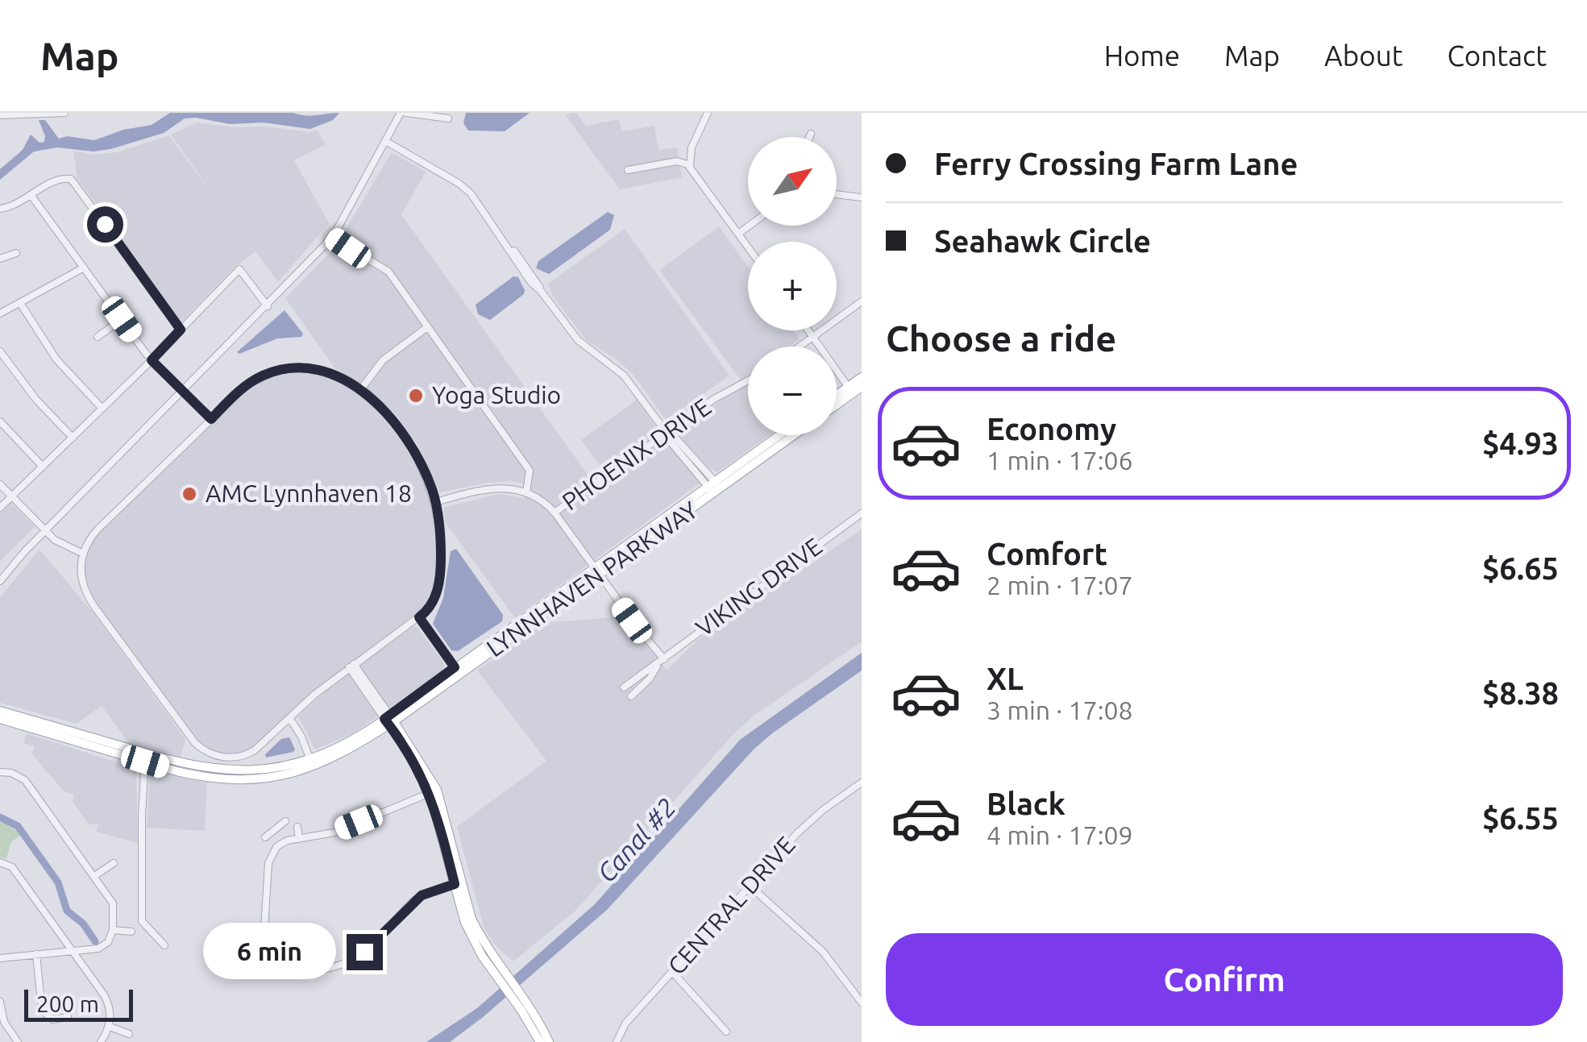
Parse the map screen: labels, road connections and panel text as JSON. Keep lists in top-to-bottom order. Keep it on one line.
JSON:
{"streets":{"main road":["LYNNHAVEN PARKWAY"],"street":["PHOENIX DRIVE","VIKING DRIVE","CENTRAL DRIVE"]},"water":["Canal #2"],"places":["Yoga Studio","AMC Lynnhaven 18"],"scale_bar":"200 m","north":"top right","page":{"header":"Map","nav":["Home","Map","About","Contact"],"banner":["Ferry Crossing Farm Lane","Seahawk Circle"],"map_buttons":["+","−"],"heading":"Choose a ride","list":[{"name":"Economy","note":"1 min · 17:06","value":"$4.93"},{"name":"Comfort","note":"2 min · 17:07","value":"$6.65"},{"name":"XL","note":"3 min · 17:08","value":"$8.38"},{"name":"Black","note":"4 min · 17:09","value":"$6.55"}],"buttons":"Confirm","bubble":"6 min","scale":"200 m"}}
